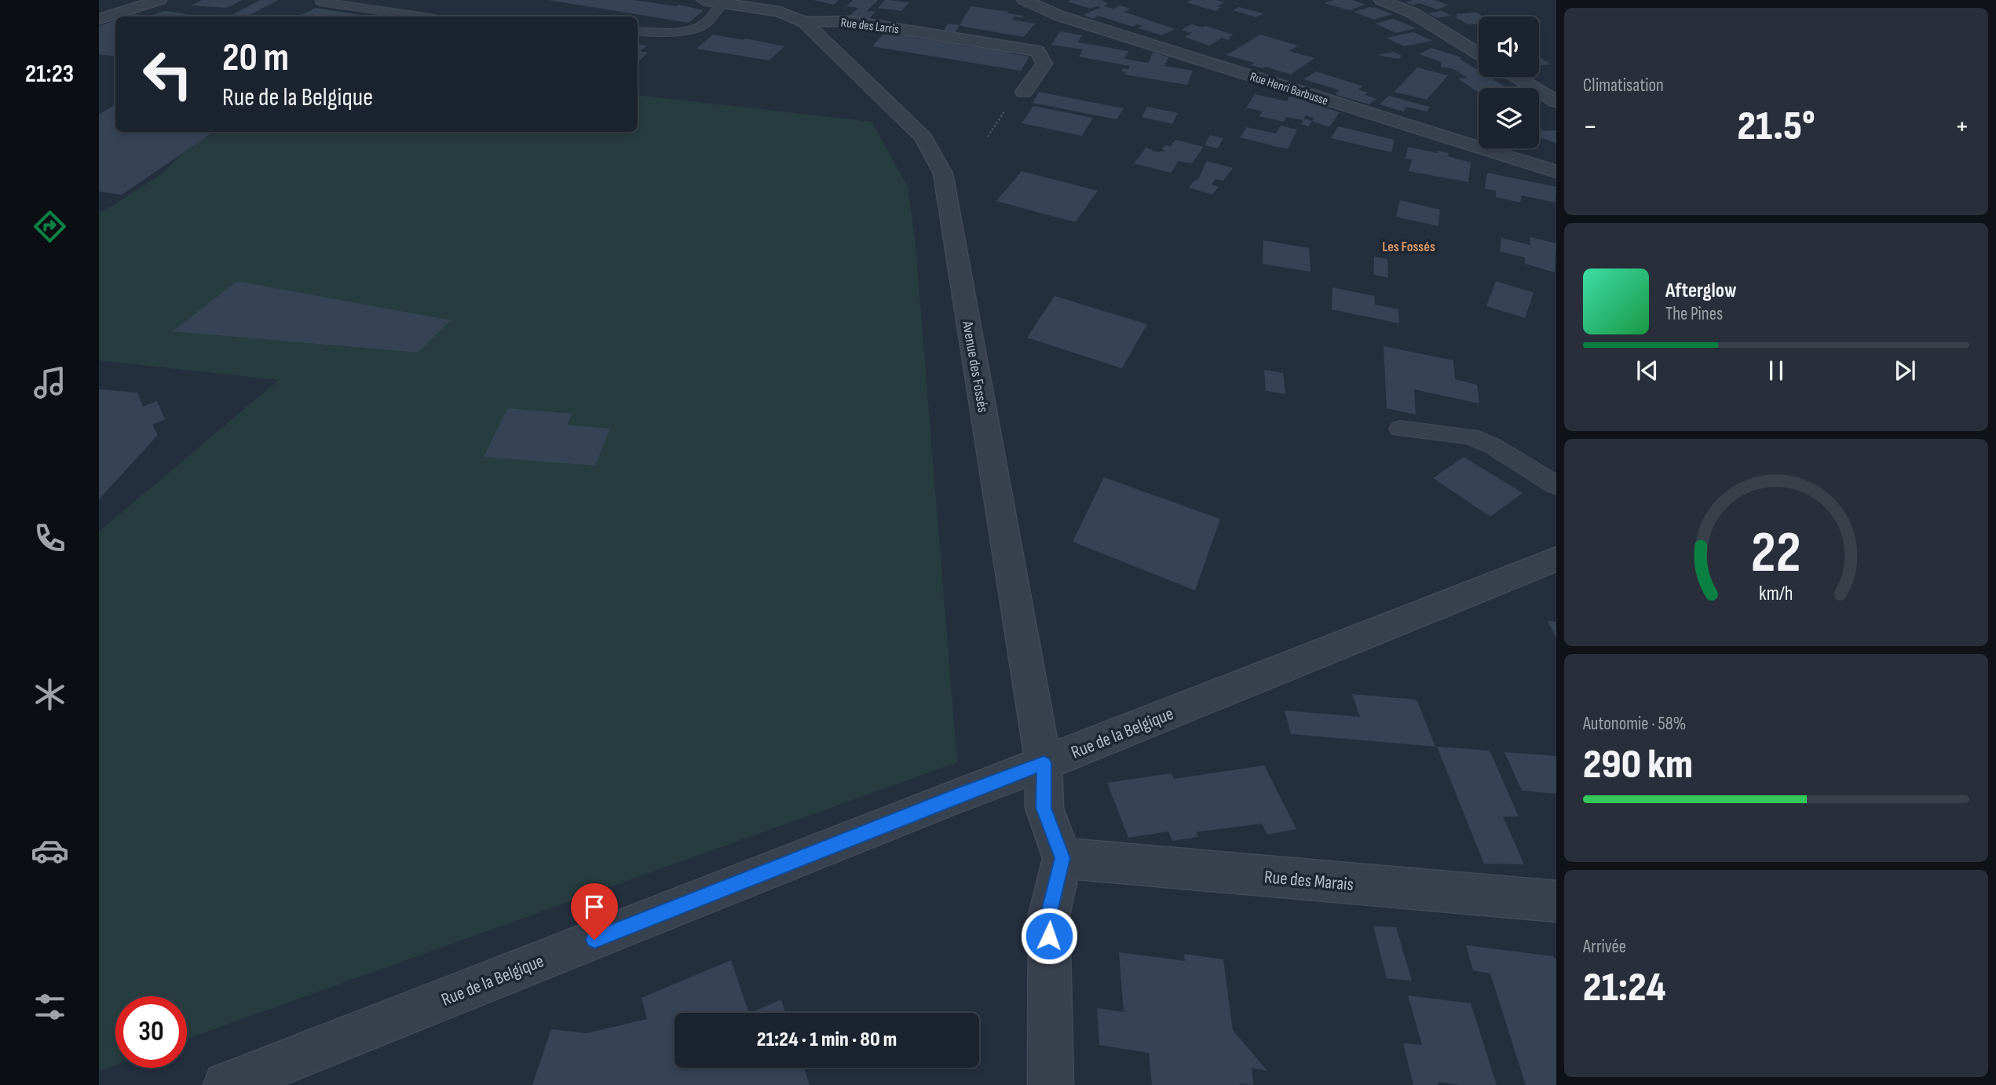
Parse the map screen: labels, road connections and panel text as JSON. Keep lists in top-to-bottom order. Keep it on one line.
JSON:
{"streets":{"street":["Rue des Larris","Rue Henri Barbusse","Avenue des Fossés","Rue de la Belgique","Rue des Marais"]},"crossings":[["Rue des Larris","Avenue des Fossés"],["Avenue des Fossés","Rue de la Belgique"],["Avenue des Fossés","Rue des Marais"]],"districts":["Les Fossés"],"page":{"tabs":"21:23","tile":["Climatisation",["Autonomie · 58%","290 km"],["Arrivée","21:24"]],"turn":["20 m","Rue de la Belgique"],"heat":["−","21.5°","+"],"song":["Afterglow","The Pines"],"limit":"30","trip":"21:24 · 1 min · 80 m","gauge":["22","km/h"]}}
